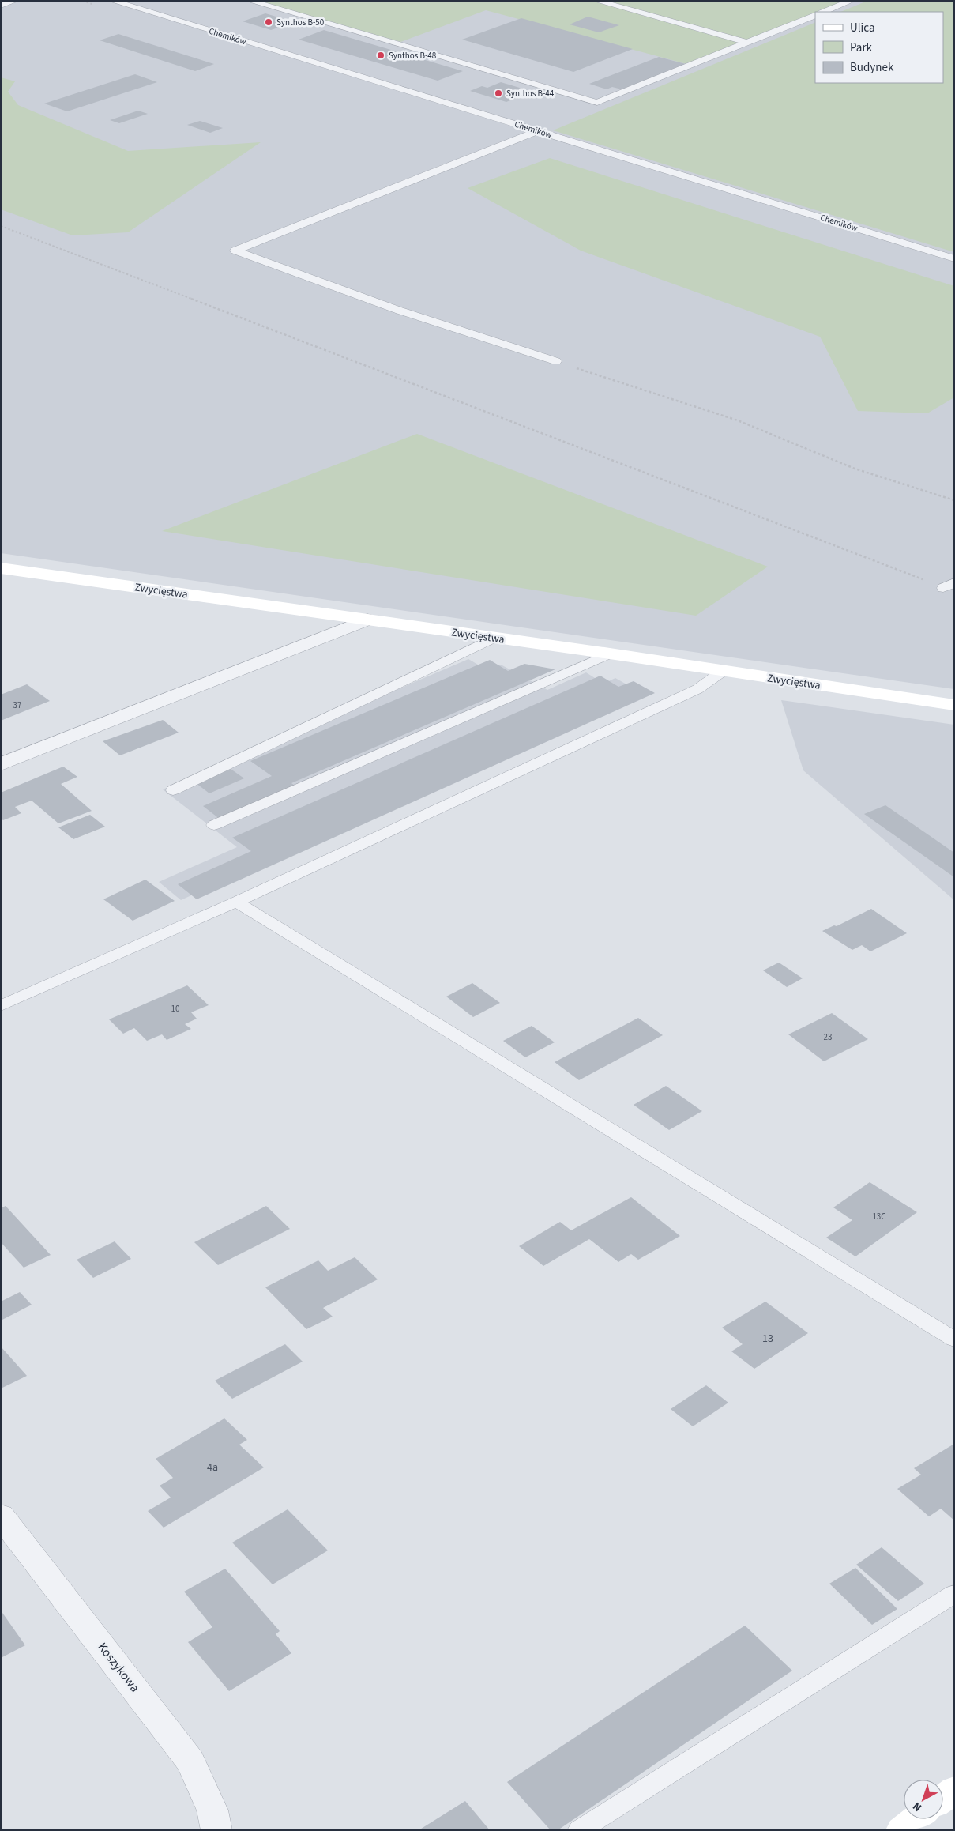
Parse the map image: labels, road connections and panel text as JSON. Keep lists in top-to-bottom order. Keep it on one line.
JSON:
{"streets":{"street":["Zwycięstwa","Koszykowa"],"lane":["Chemików"]},"places":["Synthos B-50","Synthos B-48","Synthos B-44"],"house_numbers":["37","10","23","13C","13","4a"],"legend":["Ulica","Park","Budynek"],"north":"bottom left"}
